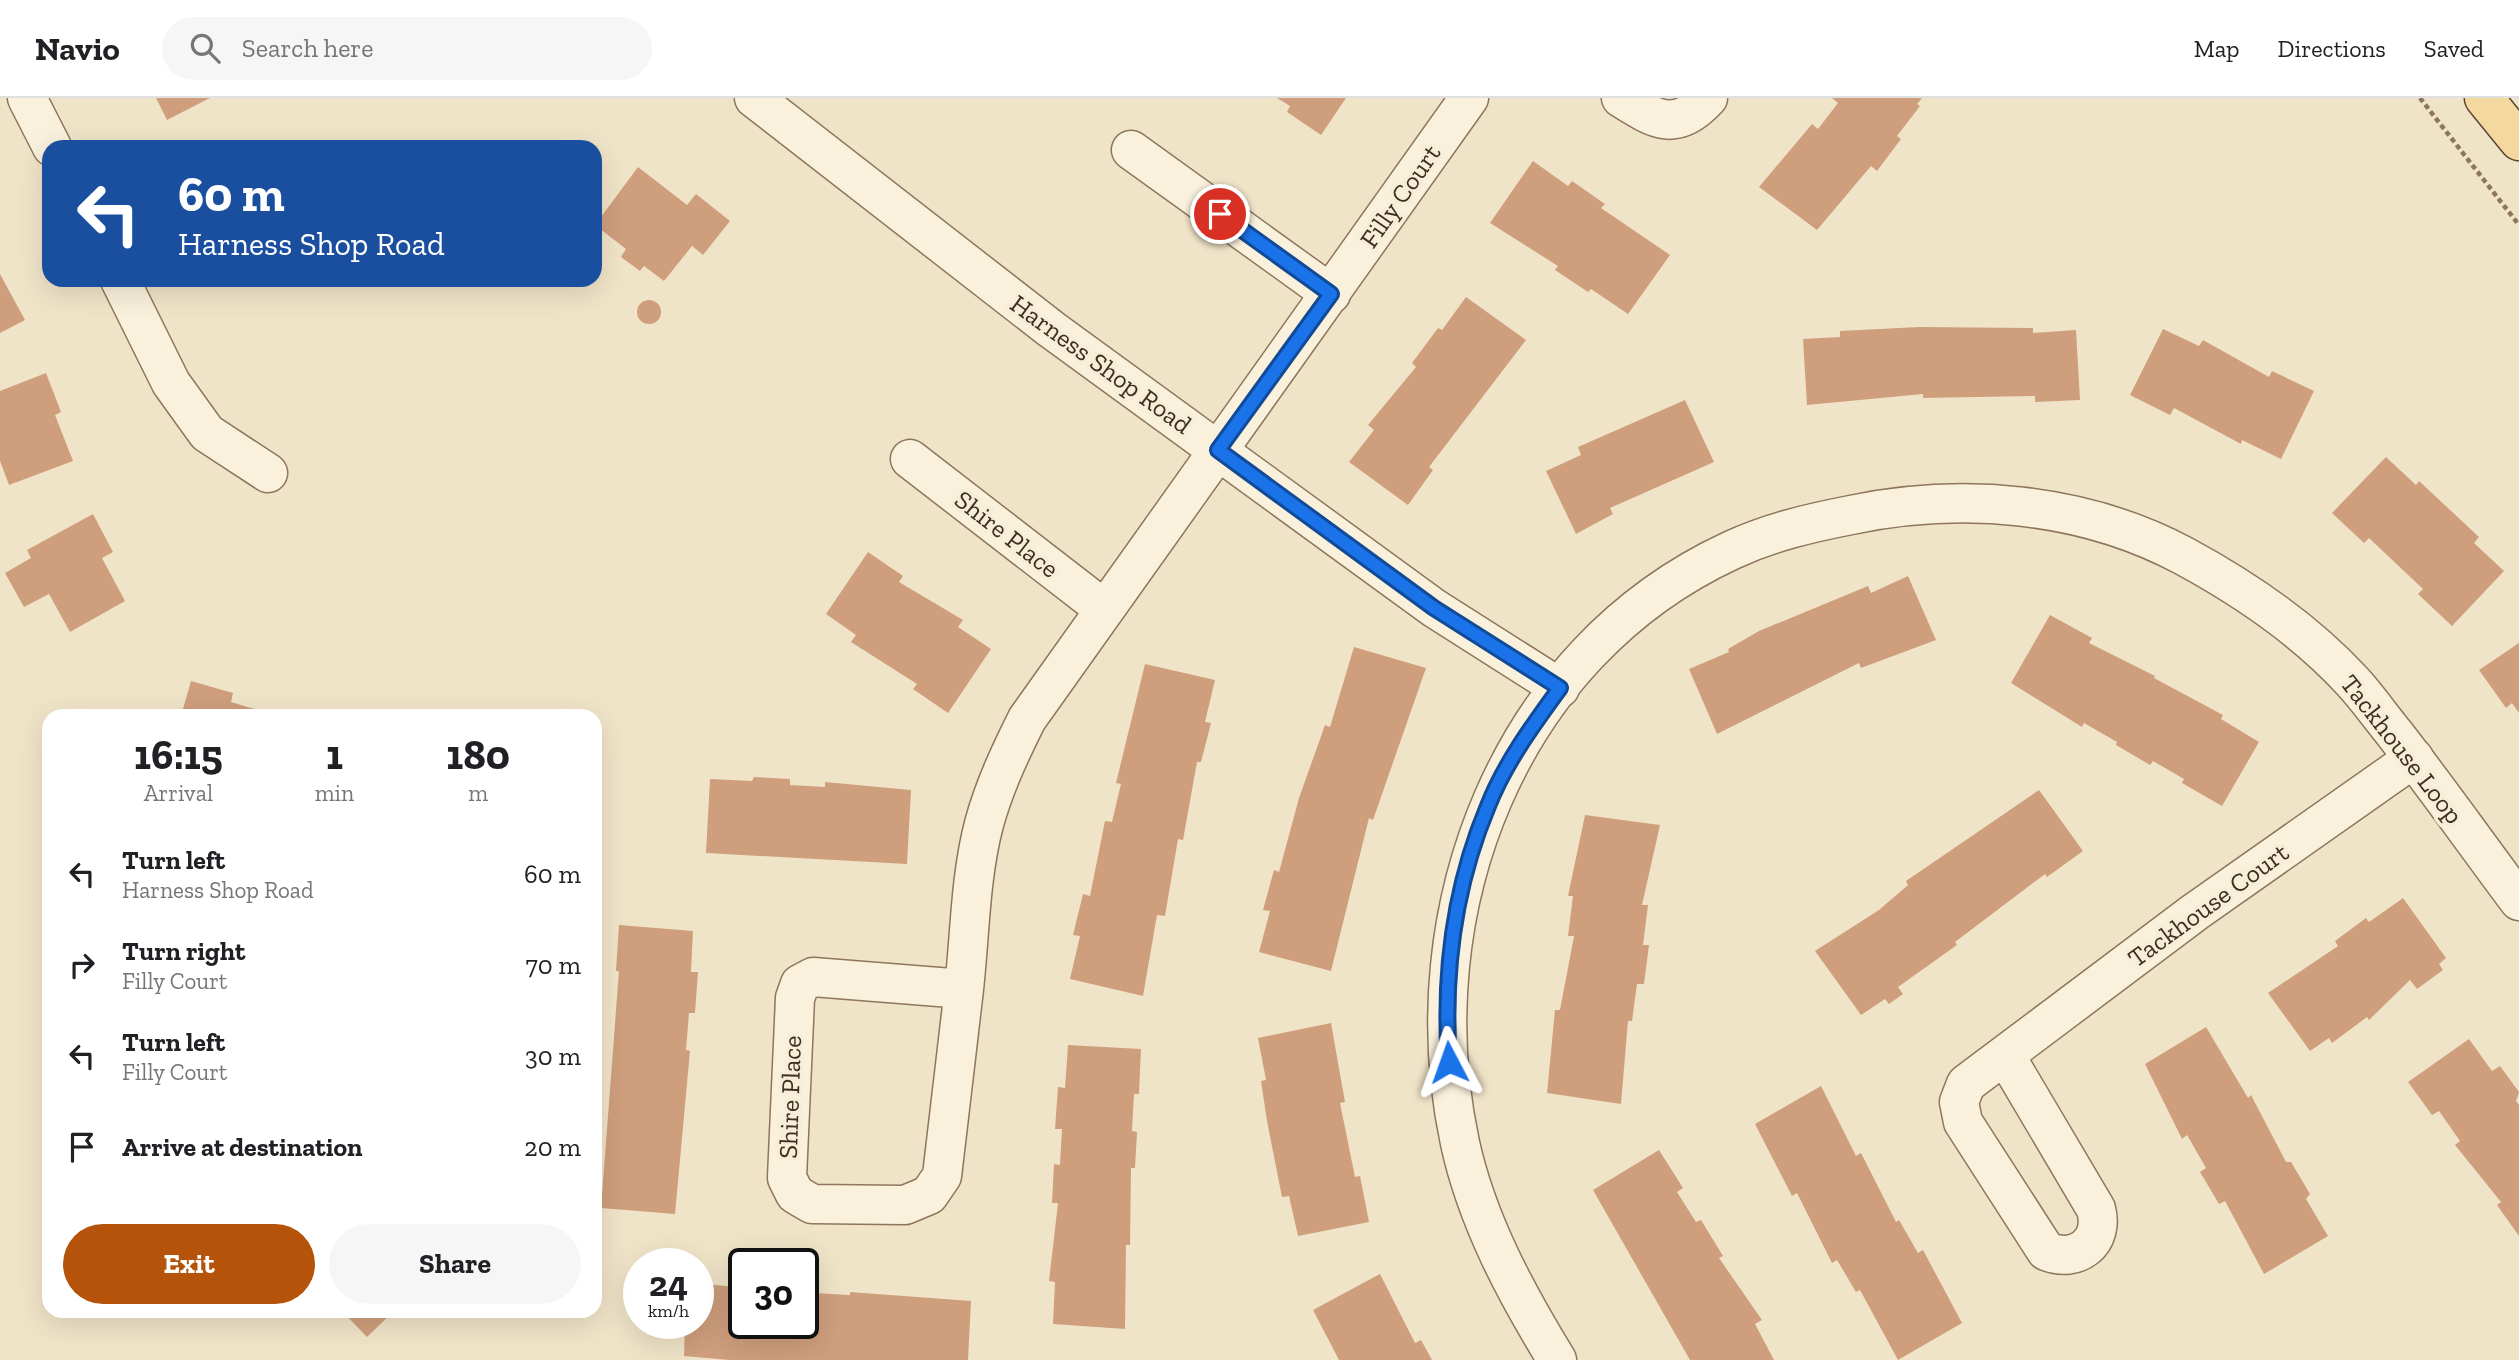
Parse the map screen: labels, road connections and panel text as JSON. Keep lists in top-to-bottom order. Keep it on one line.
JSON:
{"streets":{"street":["Filly Court","Harness Shop Road","Shire Place","Tackhouse Loop","Tackhouse Court"]},"crossings":[["Filly Court","Harness Shop Road"],["Filly Court","Shire Place"],["Harness Shop Road","Shire Place"],["Harness Shop Road","Tackhouse Loop"],["Tackhouse Loop","Tackhouse Court"]],"page":{"header":"Navio","search":"Search here","nav":["Map","Directions","Saved"],"turn":["60 m","Harness Shop Road"],"eta":["16:15","Arrival","1","min","180","m"],"list":[{"name":"Turn left","note":"Harness Shop Road","value":"60 m"},{"name":"Turn right","note":"Filly Court","value":"70 m"},{"name":"Turn left","note":"Filly Court","value":"30 m"},{"name":"Arrive at destination","value":"20 m"}],"buttons":["Exit","Share"],"speed":"24 km/h","limit":"30"}}
